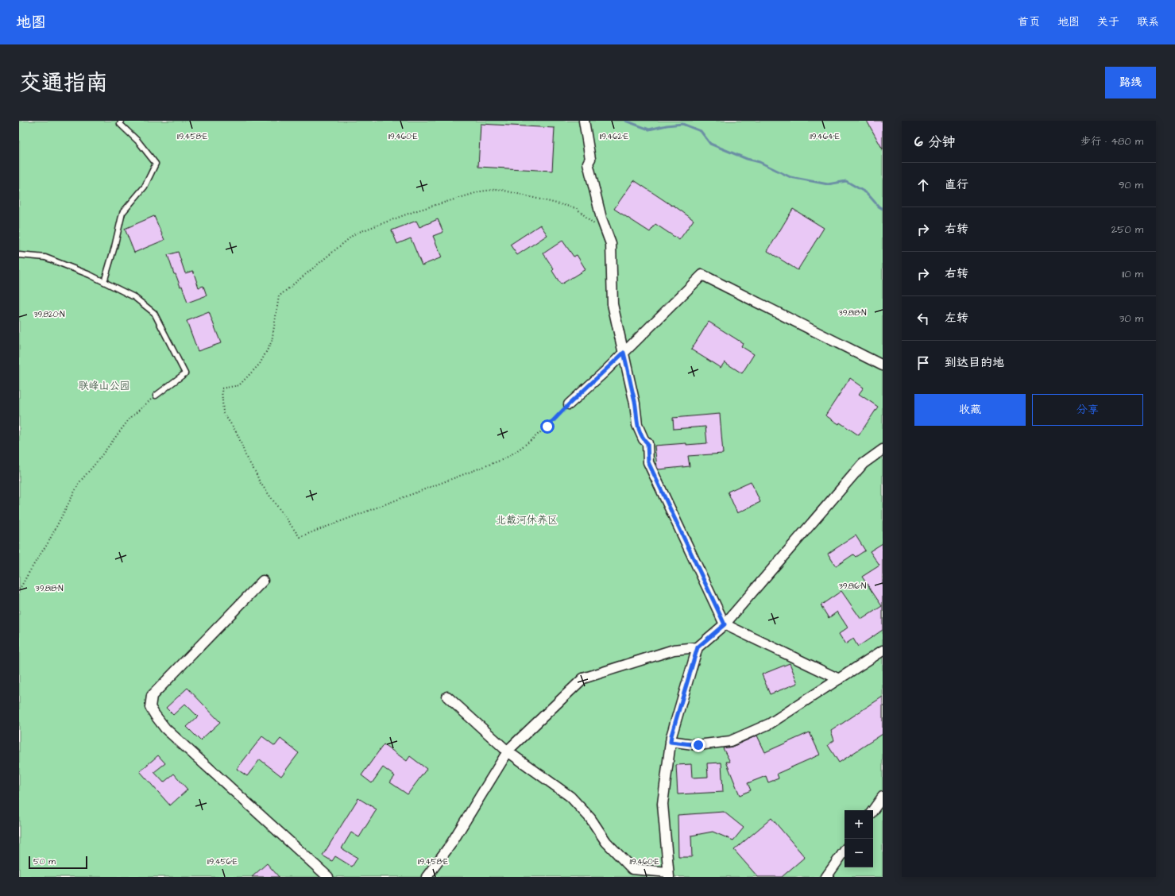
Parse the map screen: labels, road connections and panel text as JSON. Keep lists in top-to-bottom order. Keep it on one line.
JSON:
{"parks":["联峰山公园","北戴河休养区"],"scale_bar":"50 m","page":{"header":"地图","nav":["首页","地图","关于","联系"],"title":"交通指南","buttons":["路线",["收藏","分享"]],"heading":["6 分钟","步行 · 480 m"],"list":[["直行","90 m"],["右转","250 m"],["右转","110 m"],["左转","30 m"],"到达目的地"],"map_buttons":["+","−"],"scale":"50 m"},"coordinates":["119.458°E","119.460°E","119.462°E","119.464°E","39.818°N","39.820°N","39.816°N","119.456°E"]}
